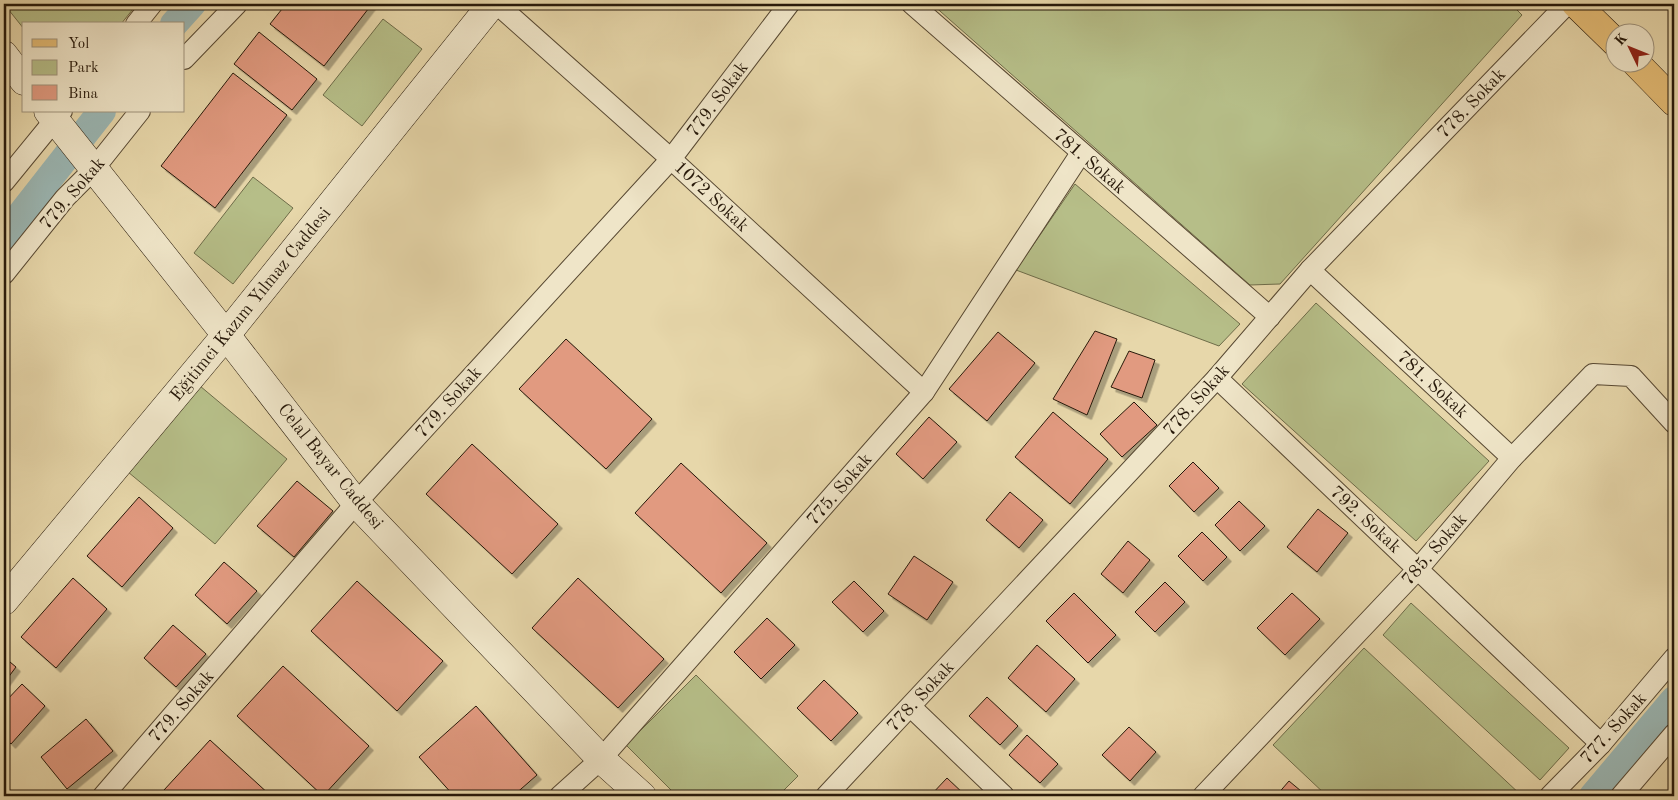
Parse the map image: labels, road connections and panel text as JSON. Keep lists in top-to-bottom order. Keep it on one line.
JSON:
{"streets":{"street":["779. Sokak","778. Sokak","781. Sokak","1072 Sokak","Eğitimci Kazım Yılmaz Caddesi","Celal Bayar Caddesi","775. Sokak","792. Sokak","785. Sokak","777. Sokak"]},"crossings":[["779. Sokak","1072 Sokak"],["779. Sokak","Celal Bayar Caddesi"],["778. Sokak","781. Sokak"],["778. Sokak","792. Sokak"],["781. Sokak","775. Sokak"],["781. Sokak","785. Sokak"],["1072 Sokak","775. Sokak"],["Eğitimci Kazım Yılmaz Caddesi","Celal Bayar Caddesi"],["Celal Bayar Caddesi","775. Sokak"],["792. Sokak","785. Sokak"],["792. Sokak","777. Sokak"]],"legend":["Yol","Park","Bina"],"north":"top left"}
